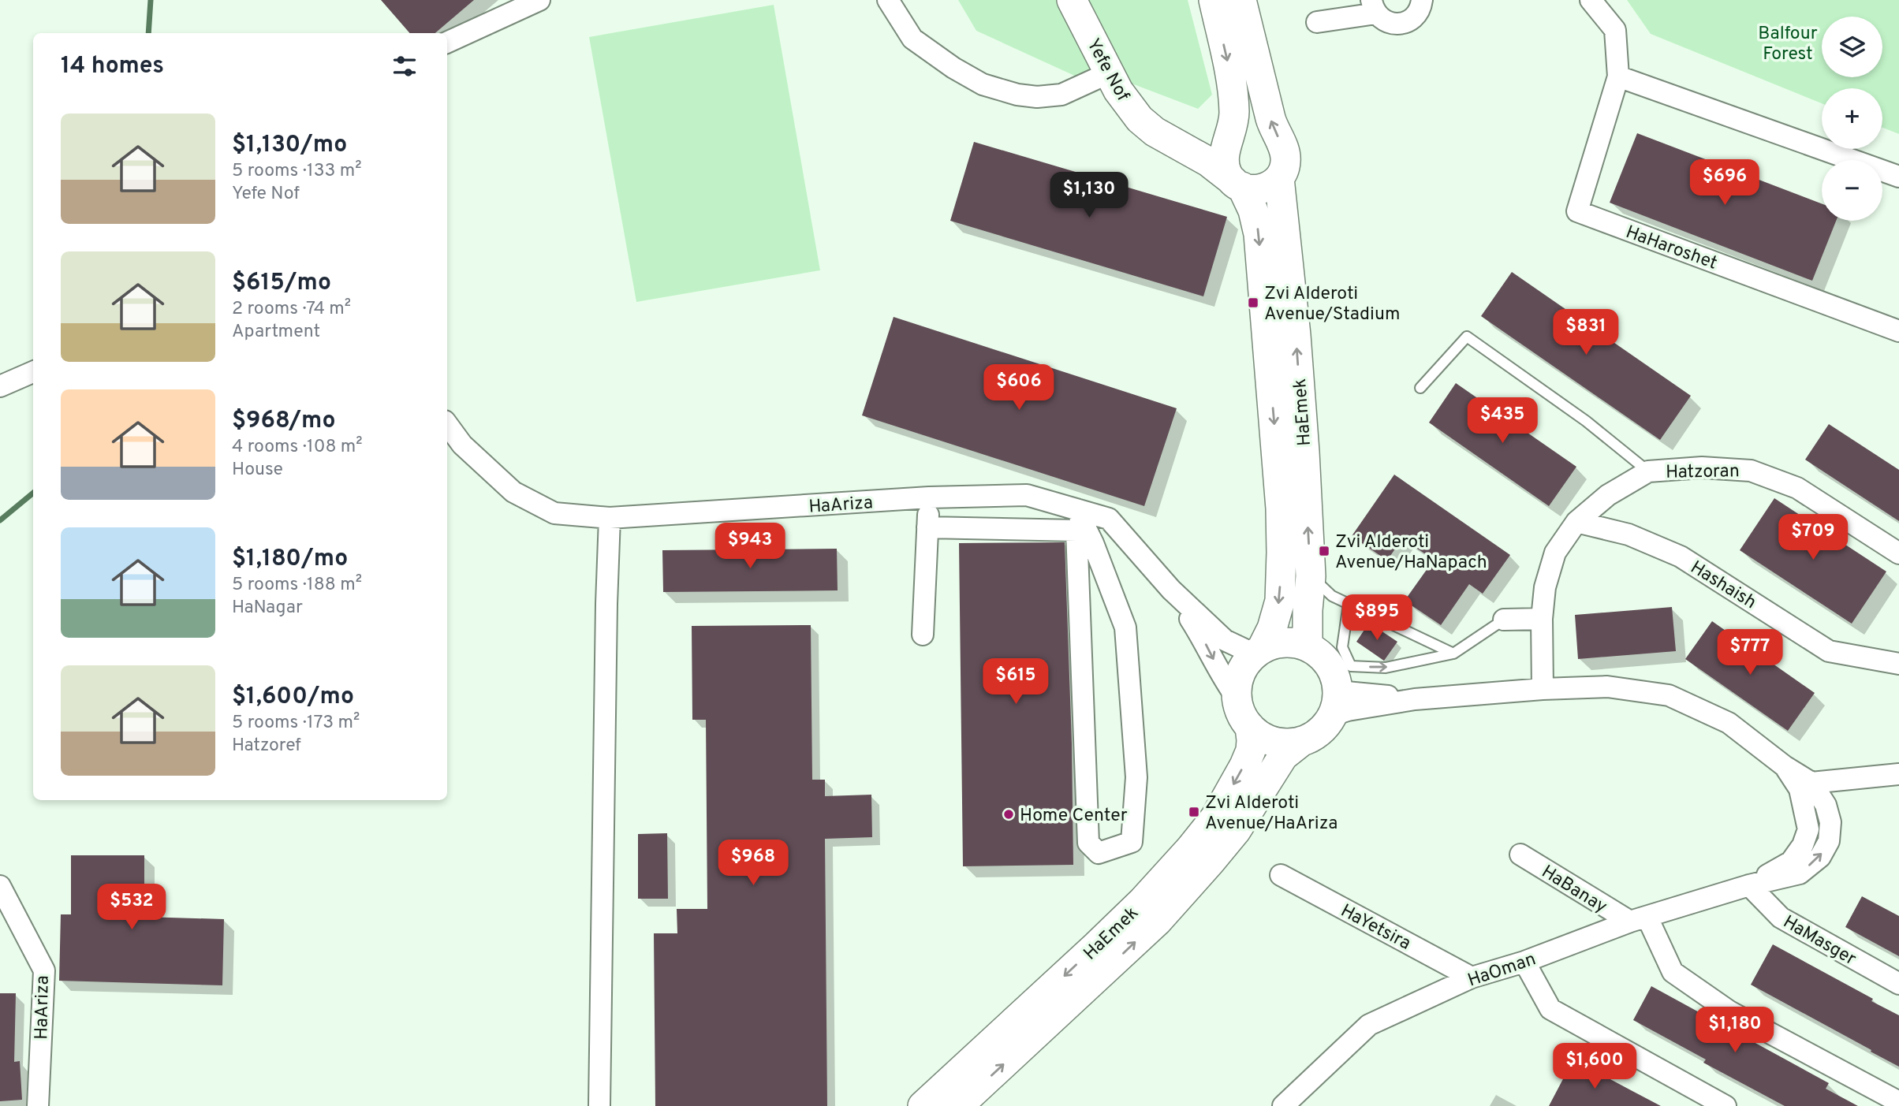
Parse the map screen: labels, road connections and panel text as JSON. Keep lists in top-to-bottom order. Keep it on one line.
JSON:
{"streets":{"main road":["Yefe Nof","HaEmek"],"street":["HaHaroshet","Hatzoran","HaAriza","Hashaish","HaBanay","HaYetsira","HaMasger","HaOman"]},"crossings":[["Yefe Nof","HaEmek"],["HaEmek","HaAriza"],["Hatzoran","Hashaish"],["HaBanay","HaOman"],["HaYetsira","HaOman"],["HaMasger","HaOman"]],"parks":["Balfour Forest"],"places":{"transit":["Zvi Alderoti Avenue/Stadium","Zvi Alderoti Avenue/HaNapach","Zvi Alderoti Avenue/HaAriza"],"other":["Home Center"]},"page":{"map_buttons":["+","−"],"heading":"14 homes","list":[{"name":"$1,130/mo","note":"5 rooms · 133 m² · Yefe Nof"},{"name":"$615/mo","note":"2 rooms · 74 m² · Apartment"},{"name":"$968/mo","note":"4 rooms · 108 m² · House"},{"name":"$1,180/mo","note":"5 rooms · 188 m² · HaNagar"},{"name":"$1,600/mo","note":"5 rooms · 173 m² · Hatzoref"}],"price":["$696","$1,130","$831","$606","$435","$709","$943","$895","$777","$615","$968","$532","$1,180","$1,600"]}}
